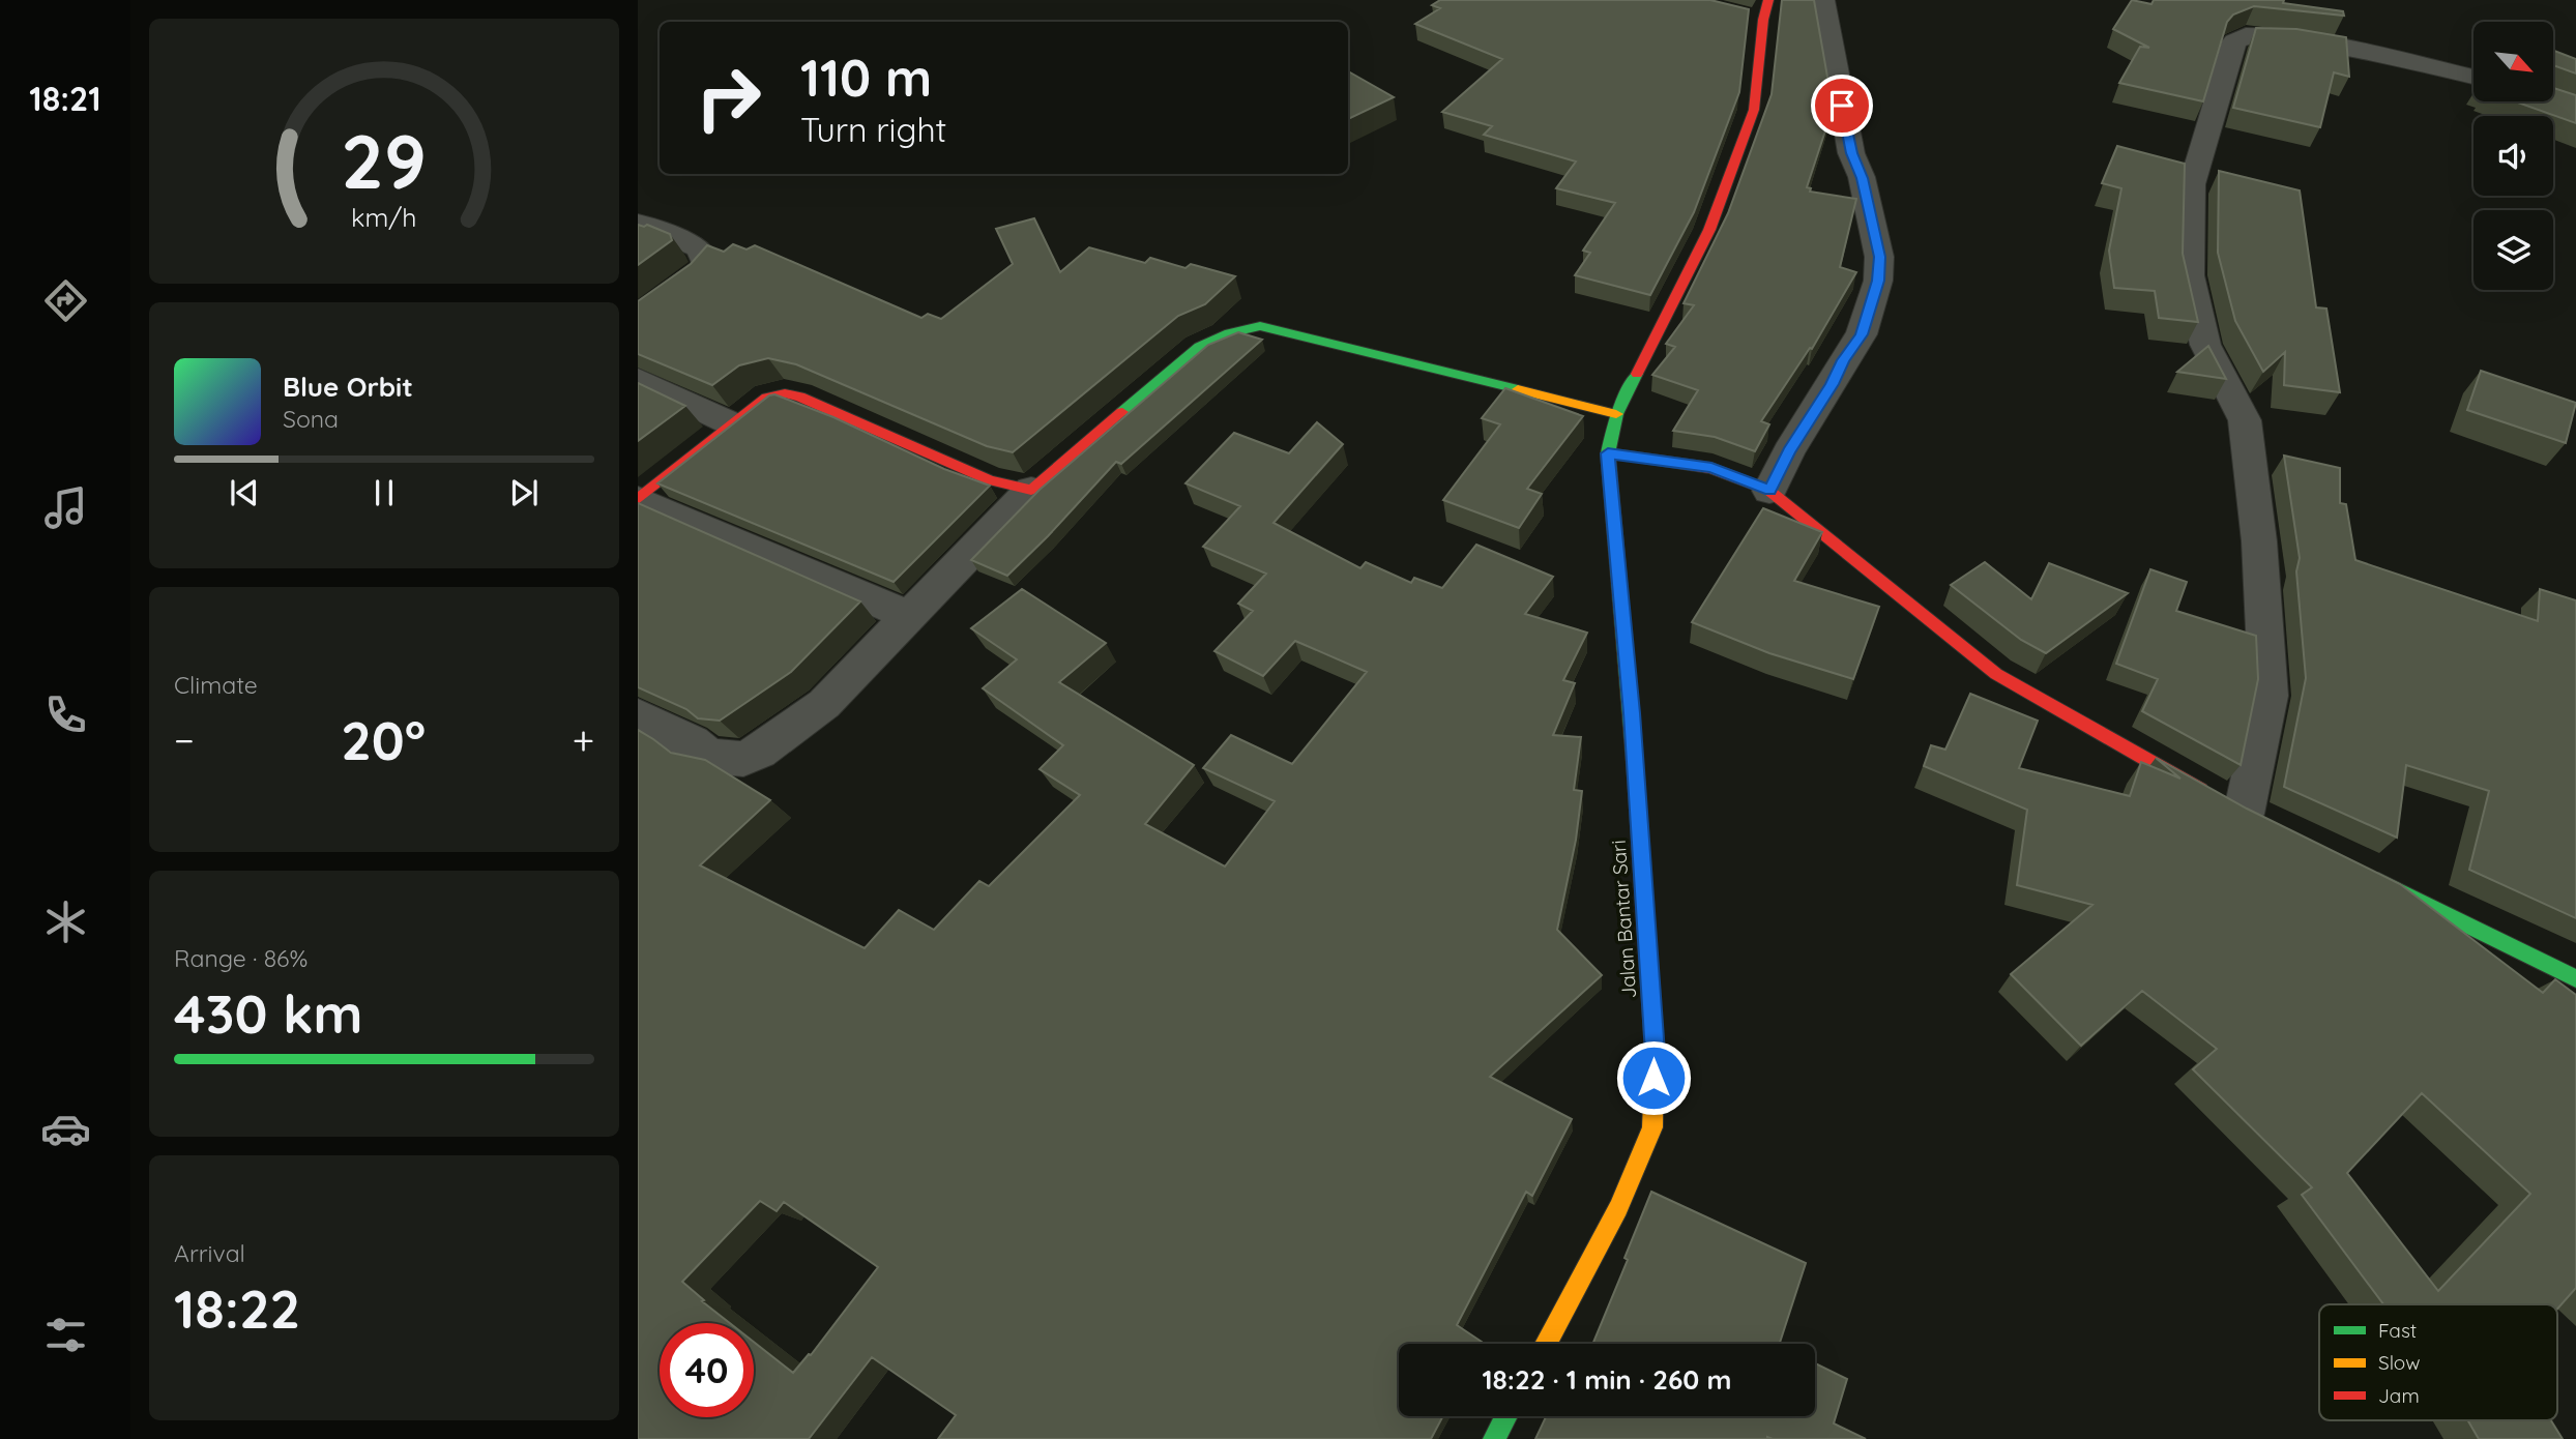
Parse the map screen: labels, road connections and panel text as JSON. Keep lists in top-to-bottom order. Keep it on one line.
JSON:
{"streets":{"street":["Jalan Bantar Sari"]},"legend":["Fast","Slow","Jam"],"north":"bottom right","page":{"tabs":"18:21","turn":["110 m","Turn right"],"song":["Blue Orbit","Sona"],"tile":["Climate",["Range · 86%","430 km"],["Arrival","18:22"]],"heat":["−","20°","+"],"limit":"40","trip":"18:22 · 1 min · 260 m","gauge":["29","km/h"]}}
